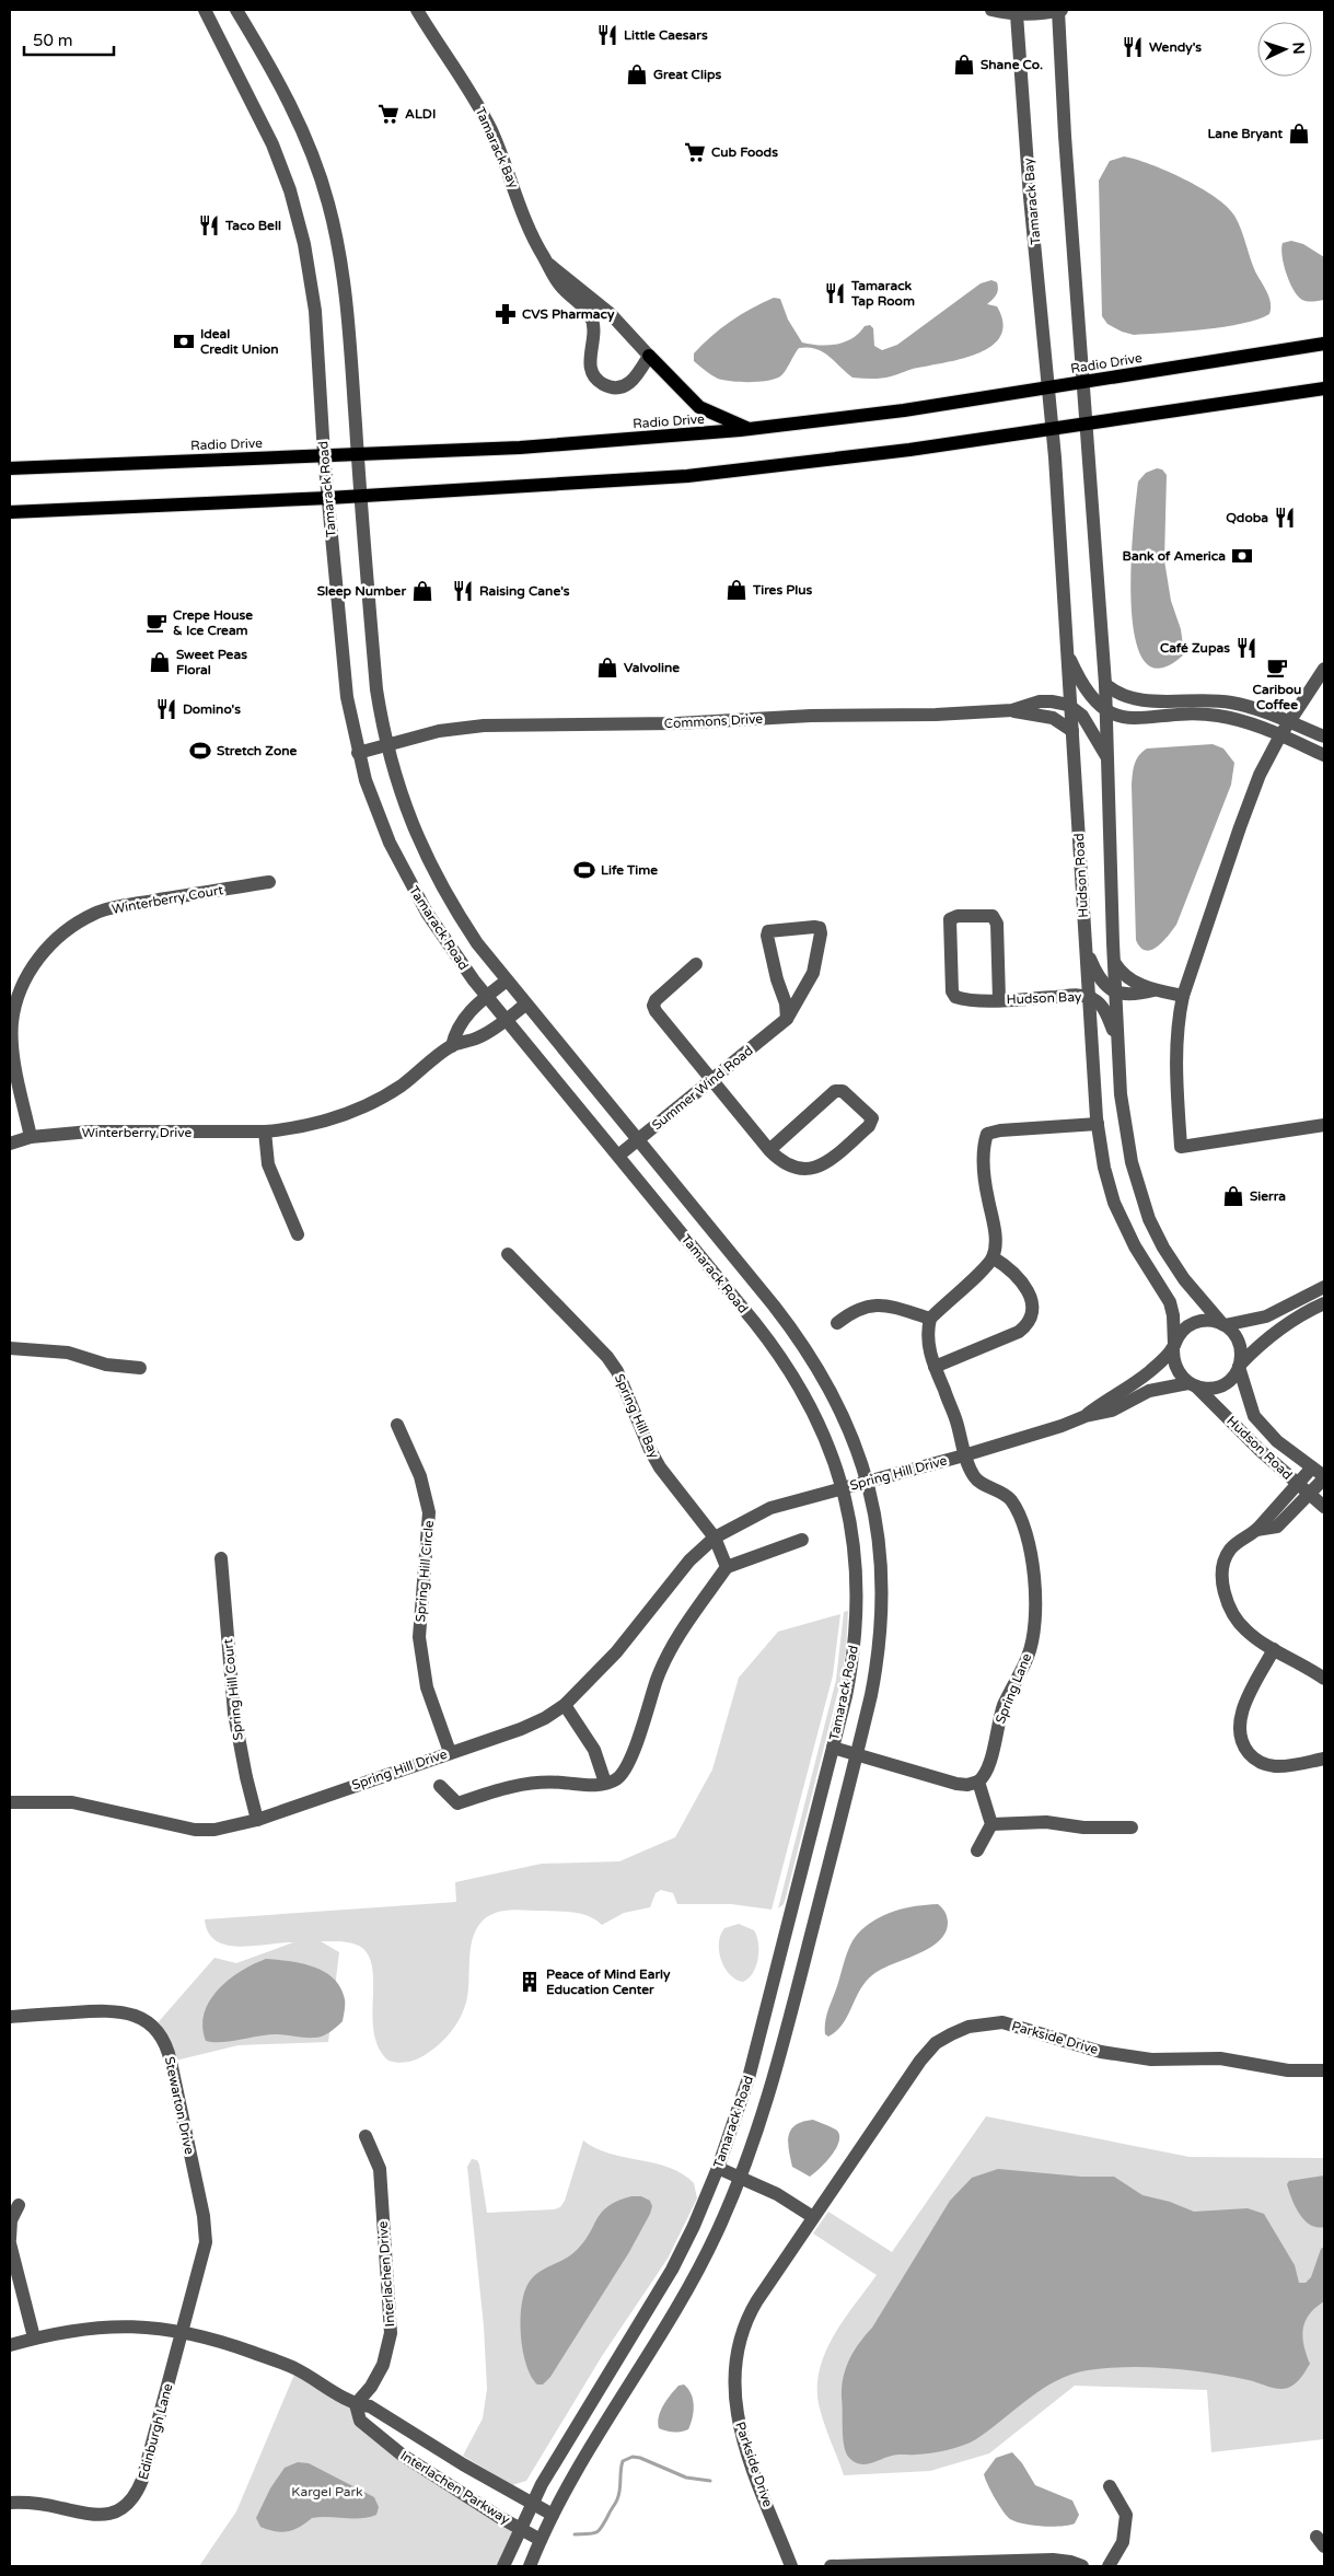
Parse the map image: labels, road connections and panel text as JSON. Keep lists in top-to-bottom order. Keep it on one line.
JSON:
{"streets":{"main road":["Radio Drive"],"street":["Tamarack Bay","Tamarack Road","Commons Drive","Hudson Road","Winterberry Court","Hudson Bay","Summer Wind Road","Winterberry Drive","Spring Hill Bay","Spring Hill Drive","Spring Hill Circle","Spring Lane","Spring Hill Court","Parkside Drive","Stewarton Drive","Interlachen Drive","Edinburgh Lane","Interlachen Parkway"]},"crossings":[["Tamarack Bay","Radio Drive"],["Tamarack Bay","Hudson Road"],["Radio Drive","Tamarack Road"],["Radio Drive","Hudson Road"],["Tamarack Road","Commons Drive"],["Tamarack Road","Summer Wind Road"],["Tamarack Road","Winterberry Drive"],["Tamarack Road","Spring Hill Drive"],["Tamarack Road","Interlachen Parkway"],["Commons Drive","Hudson Road"],["Hudson Road","Hudson Bay"],["Hudson Road","Spring Hill Drive"],["Winterberry Court","Winterberry Drive"],["Spring Hill Bay","Spring Hill Drive"],["Spring Hill Drive","Spring Hill Circle"],["Spring Hill Drive","Spring Lane"],["Spring Hill Drive","Spring Hill Court"],["Stewarton Drive","Edinburgh Lane"],["Stewarton Drive","Interlachen Parkway"],["Interlachen Drive","Interlachen Parkway"],["Edinburgh Lane","Interlachen Parkway"]],"parks":["Kargel Park"],"places":{"restaurant":["Little Caesars","Wendy's","Taco Bell","Tamarack Tap Room","Qdoba","Raising Cane's","Café Zupas","Domino's"],"shop":["Shane Co.","Great Clips","Lane Bryant","Tires Plus","Sleep Number","Sweet Peas Floral","Valvoline","Sierra"],"supermarket":["ALDI","Cub Foods"],"pharmacy":["CVS Pharmacy"],"bank":["Ideal Credit Union","Bank of America"],"cafe":["Crepe House & Ice Cream","Caribou Coffee"],"sports":["Stretch Zone","Life Time"],"building":["Peace of Mind Early Education Center"]},"scale_bar":"50 m","north":"right"}
